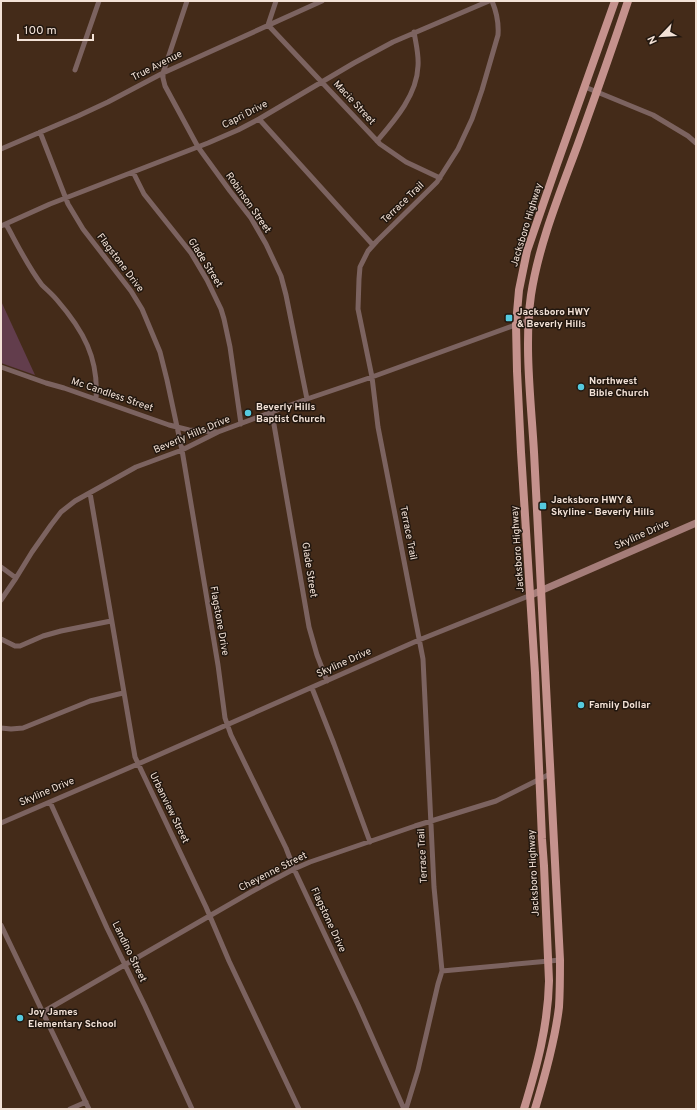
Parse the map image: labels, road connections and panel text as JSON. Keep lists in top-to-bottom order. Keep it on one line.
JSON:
{"streets":{"main road":["Jacksboro Highway"],"street":["True Avenue","Macie Street","Capri Drive","Robinson Street","Terrace Trail","Flagstone Drive","Glade Street","Mc Candless Street","Beverly Hills Drive","Skyline Drive","Urbanview Street","Cheyenne Street","Landino Street"]},"crossings":[["True Avenue","Macie Street"],["True Avenue","Robinson Street"],["True Avenue","Flagstone Drive"],["Macie Street","Capri Drive"],["Macie Street","Terrace Trail"],["Capri Drive","Robinson Street"],["Capri Drive","Flagstone Drive"],["Capri Drive","Glade Street"],["Robinson Street","Beverly Hills Drive"],["Terrace Trail","Flagstone Drive"],["Terrace Trail","Beverly Hills Drive"],["Terrace Trail","Skyline Drive"],["Terrace Trail","Cheyenne Street"],["Jacksboro Highway","Beverly Hills Drive"],["Jacksboro Highway","Skyline Drive"],["Jacksboro Highway","Cheyenne Street"],["Flagstone Drive","Mc Candless Street"],["Flagstone Drive","Beverly Hills Drive"],["Flagstone Drive","Skyline Drive"],["Flagstone Drive","Cheyenne Street"],["Glade Street","Beverly Hills Drive"],["Glade Street","Skyline Drive"],["Mc Candless Street","Beverly Hills Drive"],["Beverly Hills Drive","Urbanview Street"],["Skyline Drive","Urbanview Street"],["Skyline Drive","Landino Street"],["Urbanview Street","Cheyenne Street"],["Cheyenne Street","Landino Street"]],"places":{"transit":["Jacksboro HWY & Beverly Hills","Jacksboro HWY & Skyline - Beverly Hills"],"other":["Northwest Bible Church","Beverly Hills Baptist Church","Family Dollar","Joy James Elementary School"]},"scale_bar":"100 m","north":"bottom left"}
